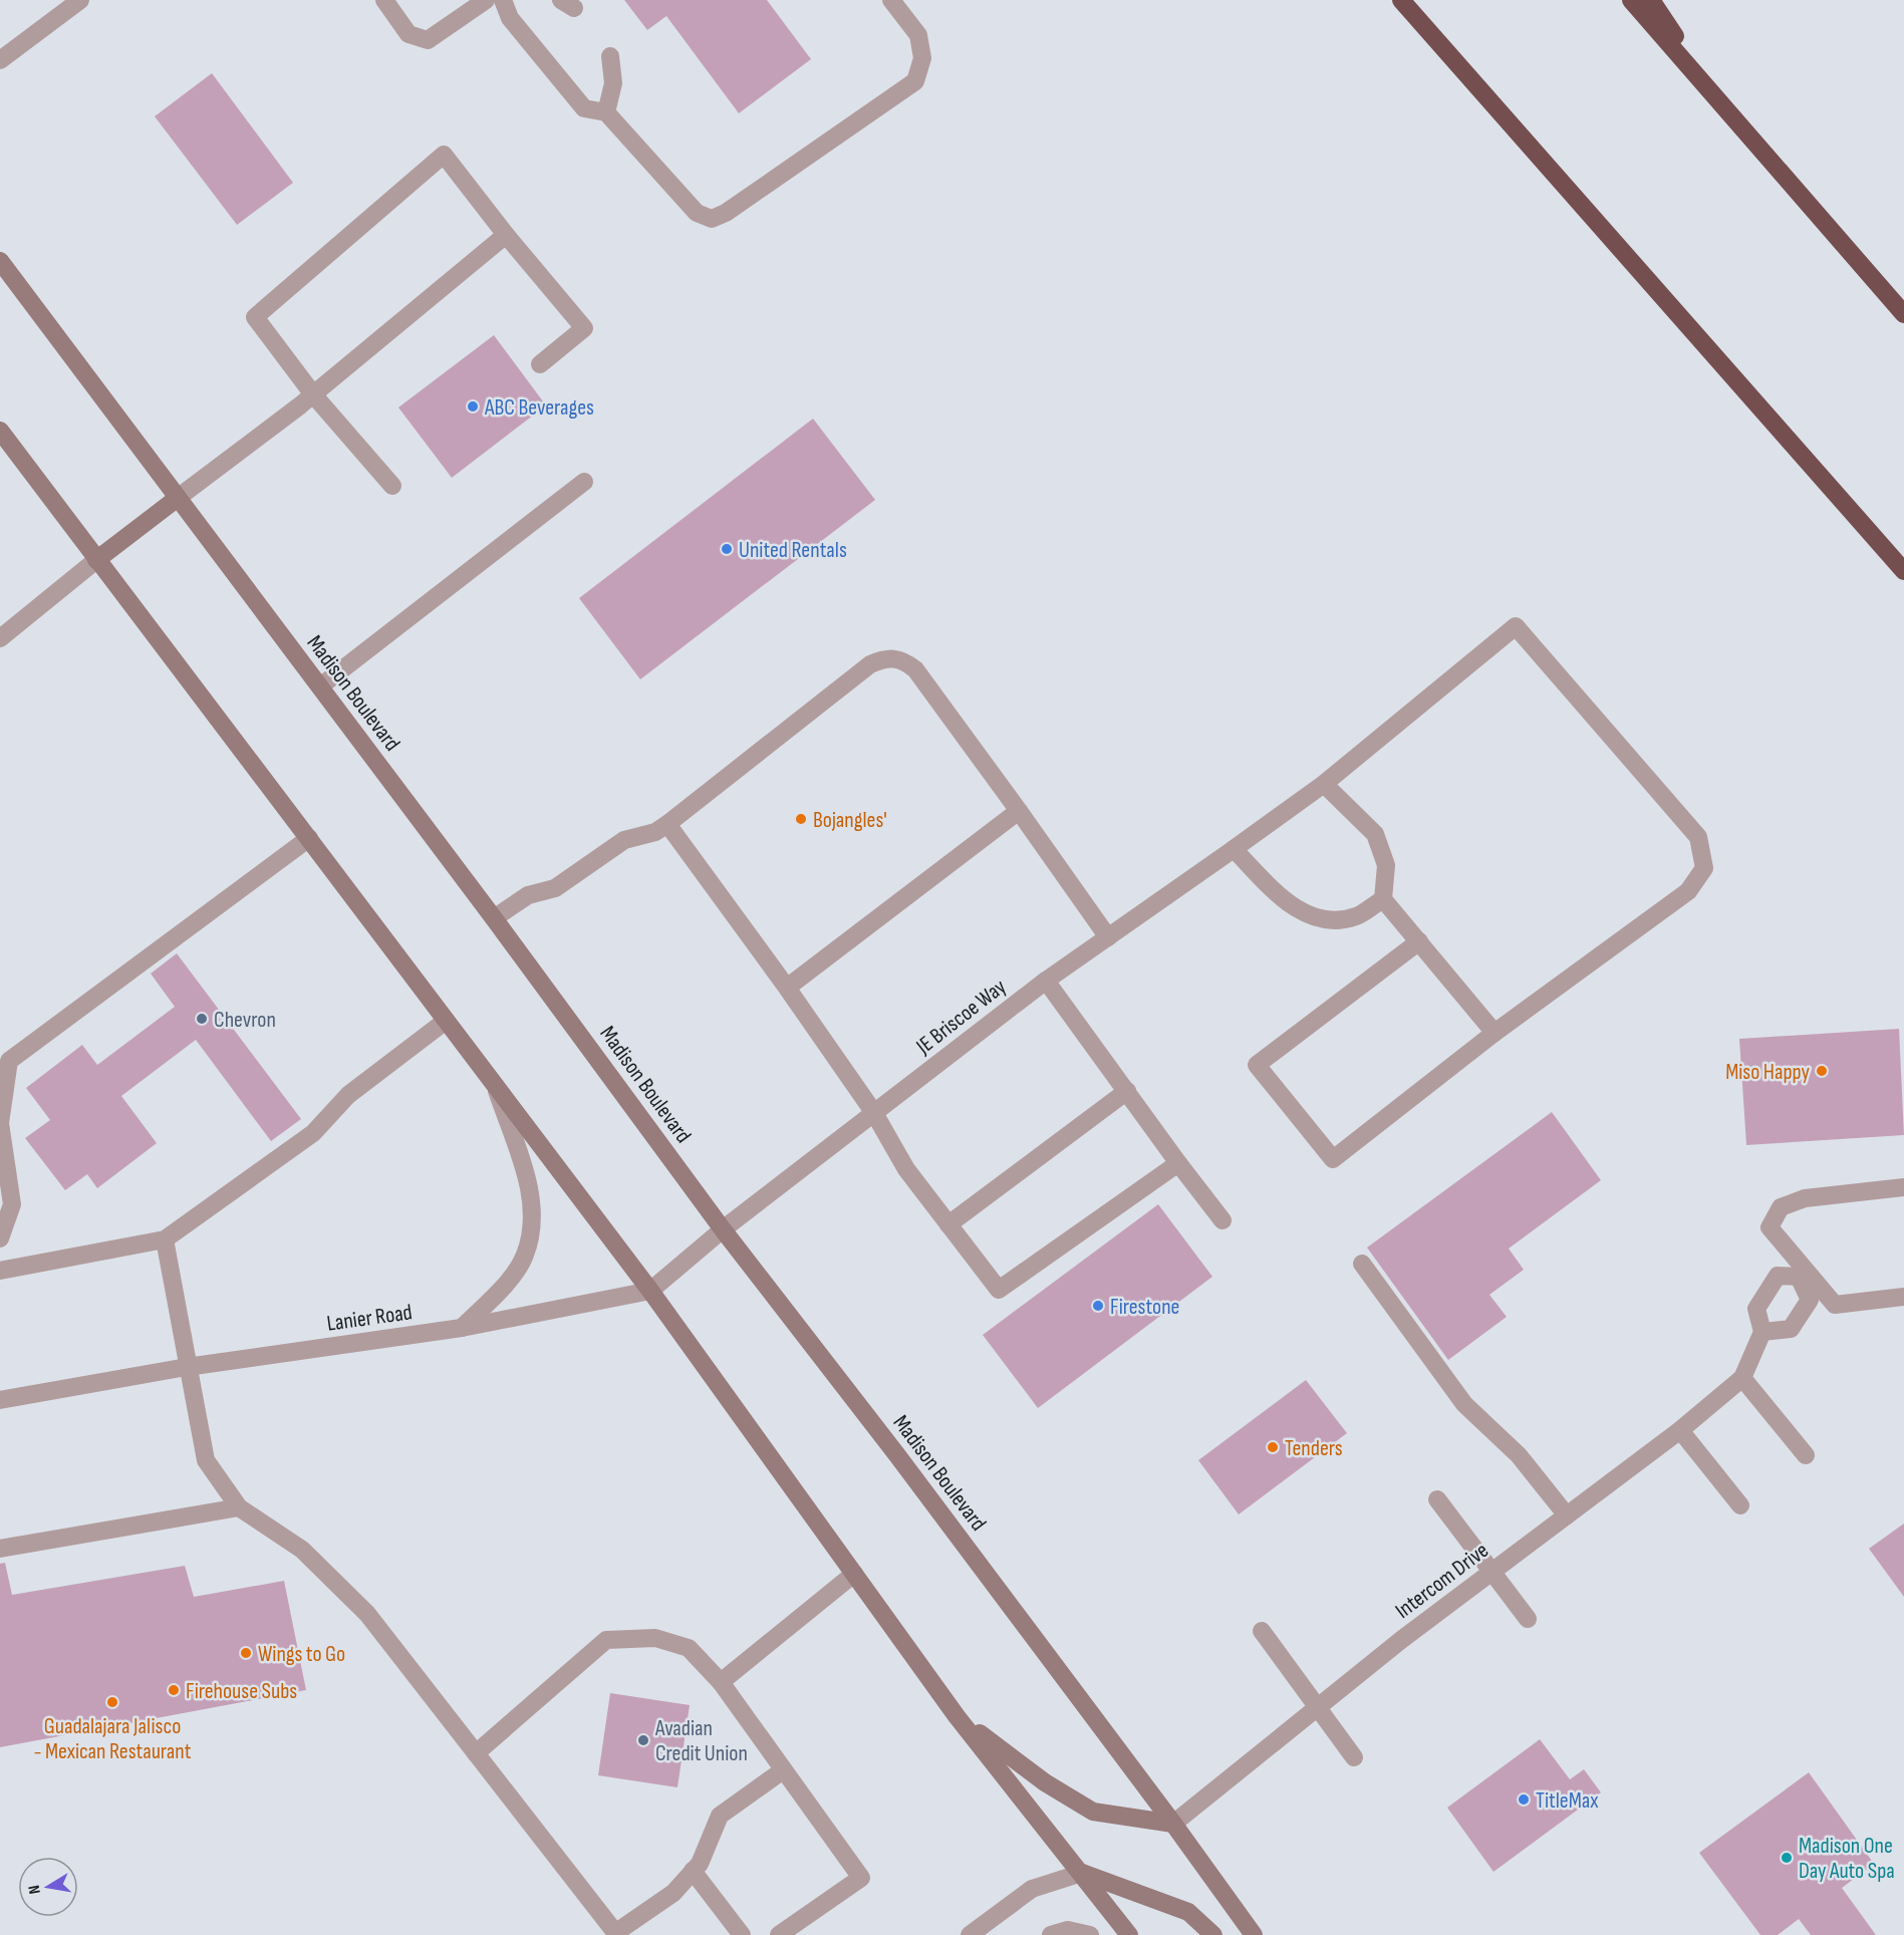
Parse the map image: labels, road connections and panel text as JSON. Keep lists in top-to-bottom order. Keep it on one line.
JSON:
{"streets":{"main road":["Madison Boulevard"],"street":["JE Briscoe Way","Lanier Road","Intercom Drive"]},"crossings":[["Madison Boulevard","JE Briscoe Way"],["Madison Boulevard","Lanier Road"],["Madison Boulevard","Intercom Drive"],["JE Briscoe Way","Lanier Road"]],"places":["ABC Beverages","United Rentals","Bojangles'","Chevron","Miso Happy","Firestone","Tenders","Wings to Go","Firehouse Subs","Guadalajara Jalisco - Mexican Restaurant","Avadian Credit Union","TitleMax","Madison One Day Auto Spa"],"north":"left"}
